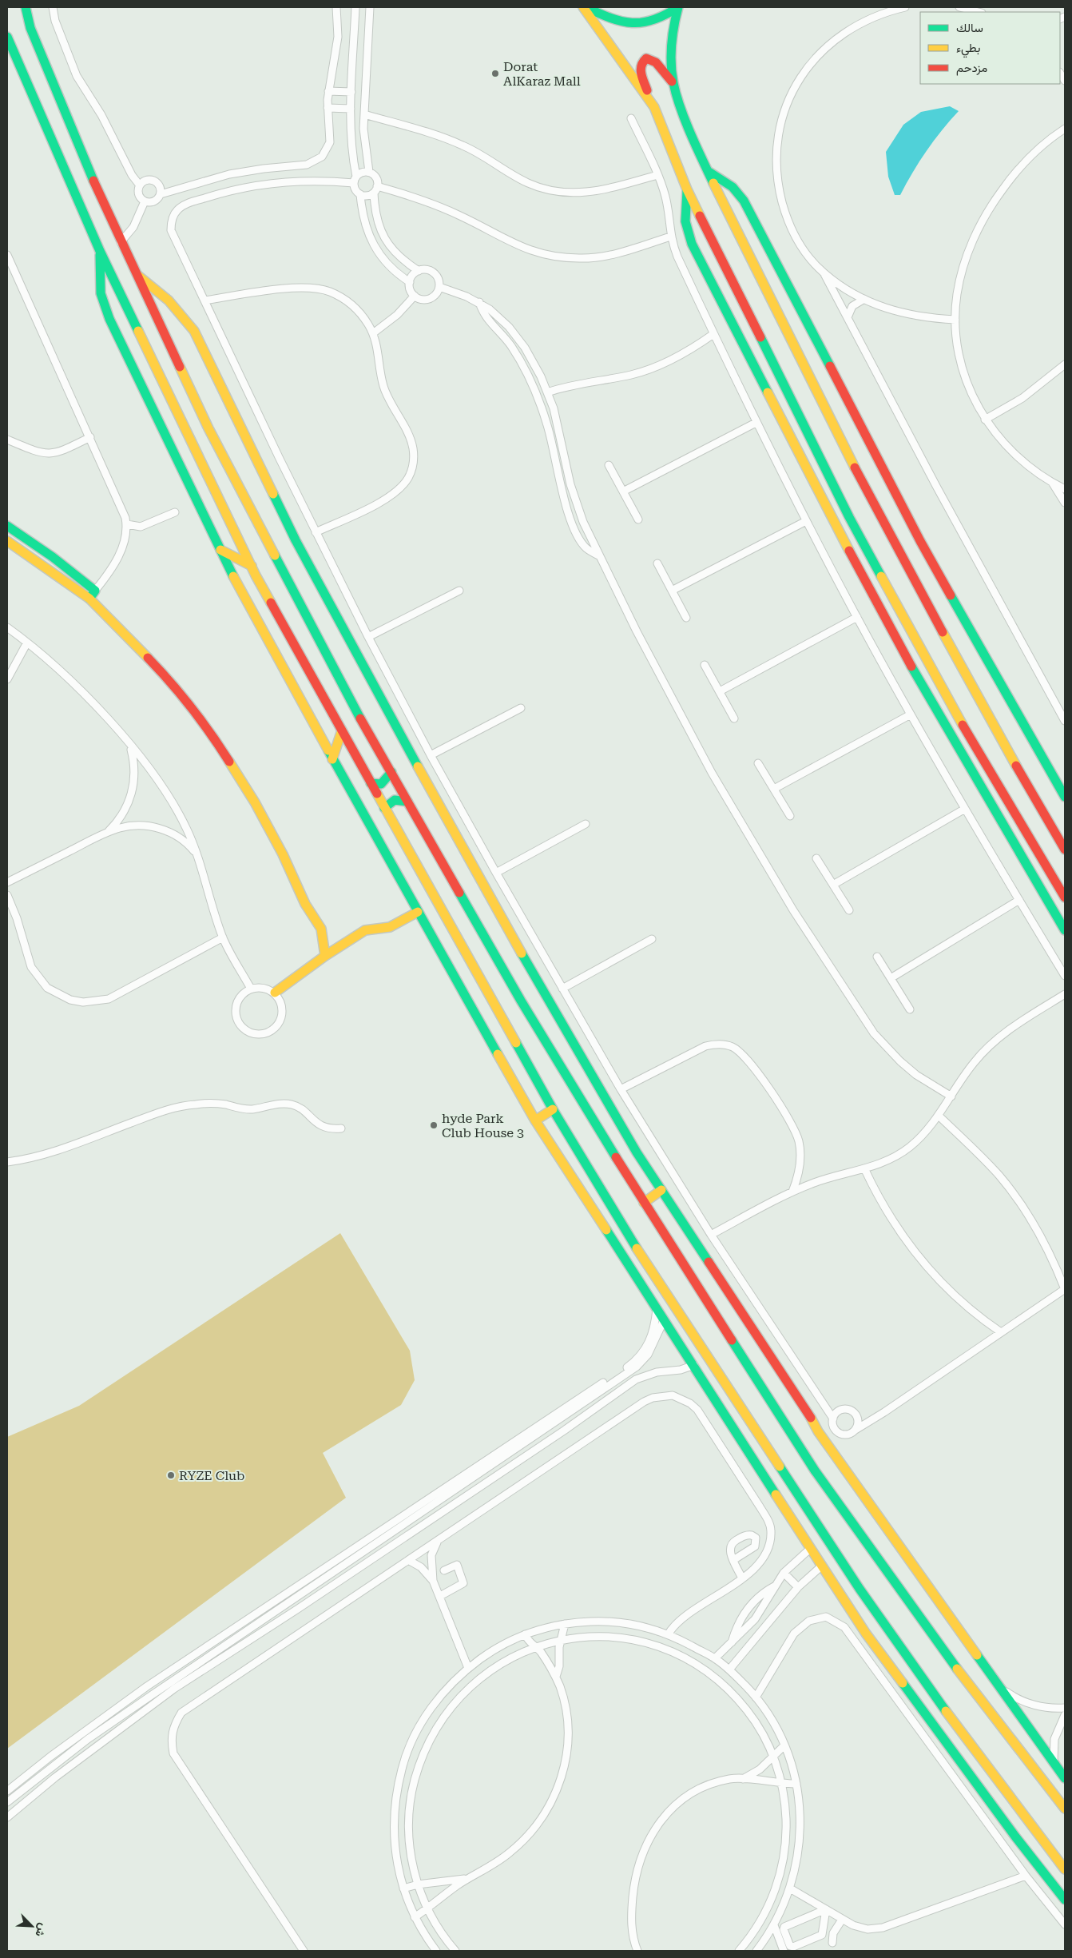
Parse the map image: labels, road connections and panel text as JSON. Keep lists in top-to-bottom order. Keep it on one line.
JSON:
{"places":["Dorat AlKaraz Mall","hyde Park Club House 3","RYZE Club"],"legend":["سالك","بطيء","مزدحم"],"north":"bottom right"}
